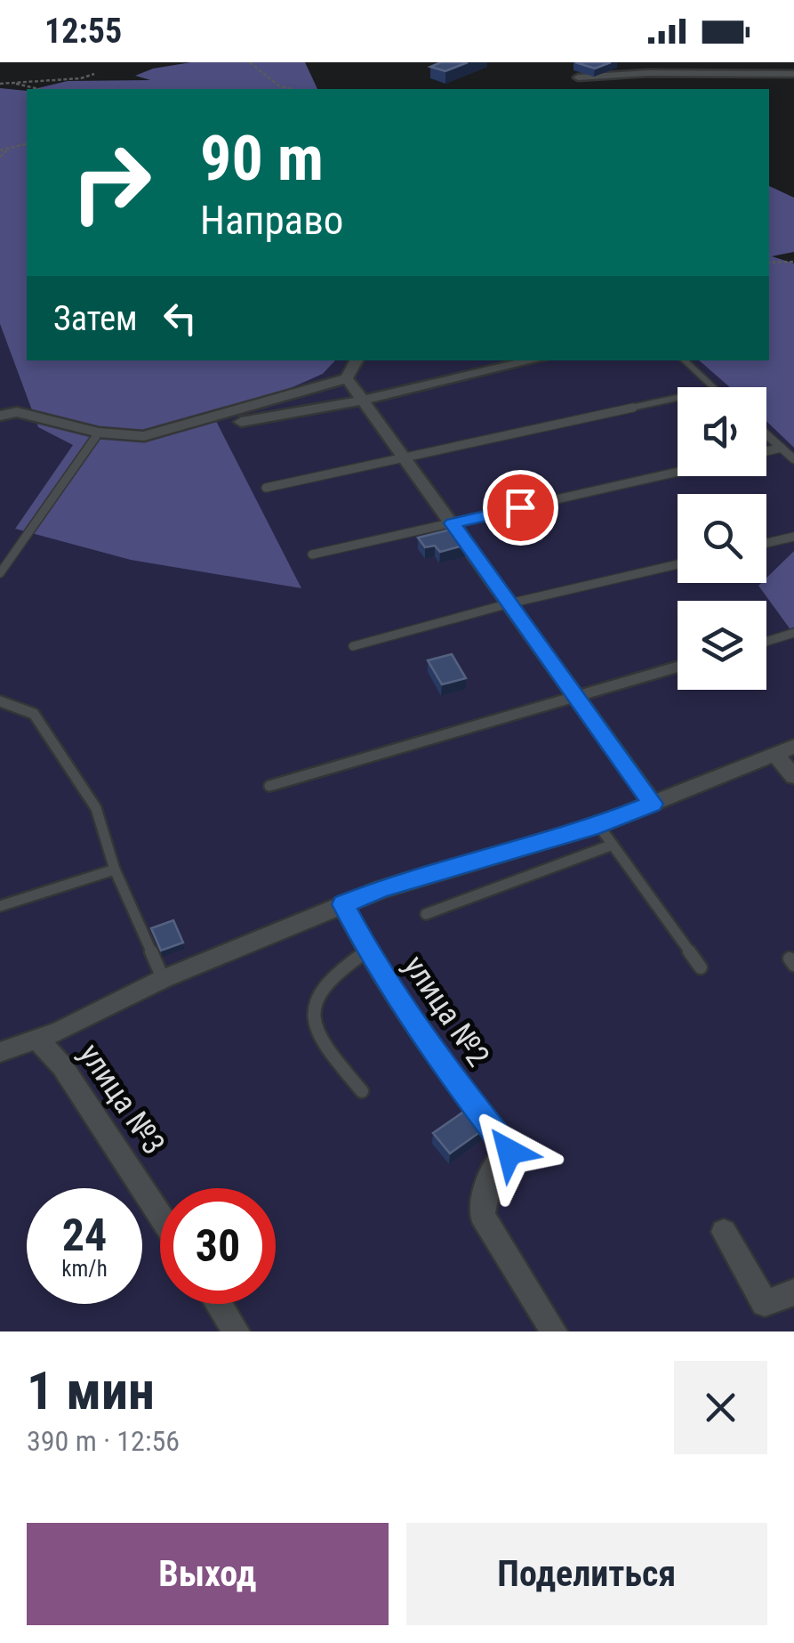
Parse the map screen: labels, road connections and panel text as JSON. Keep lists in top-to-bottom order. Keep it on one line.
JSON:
{"streets":{"street":["улица №2","улица №3"]},"page":{"status":"12:55","turn":["90 m","Направо"],"then":"Затем","speed":"24 km/h","limit":"30","heading":["1 мин","390 m · 12:56"],"buttons":["Выход","Поделиться"]}}
